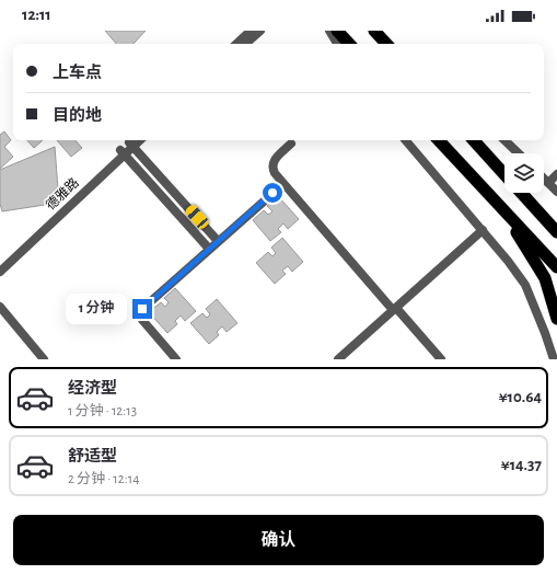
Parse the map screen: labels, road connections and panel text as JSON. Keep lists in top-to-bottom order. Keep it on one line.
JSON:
{"streets":{"street":["德雅路"]},"page":{"status":"12:11","banner":["上车点","目的地"],"bubble":"1 分钟","list":[{"name":"经济型","note":"1 分钟 · 12:13","value":"¥10.64"},{"name":"舒适型","note":"2 分钟 · 12:14","value":"¥14.37"}],"buttons":"确认"}}
